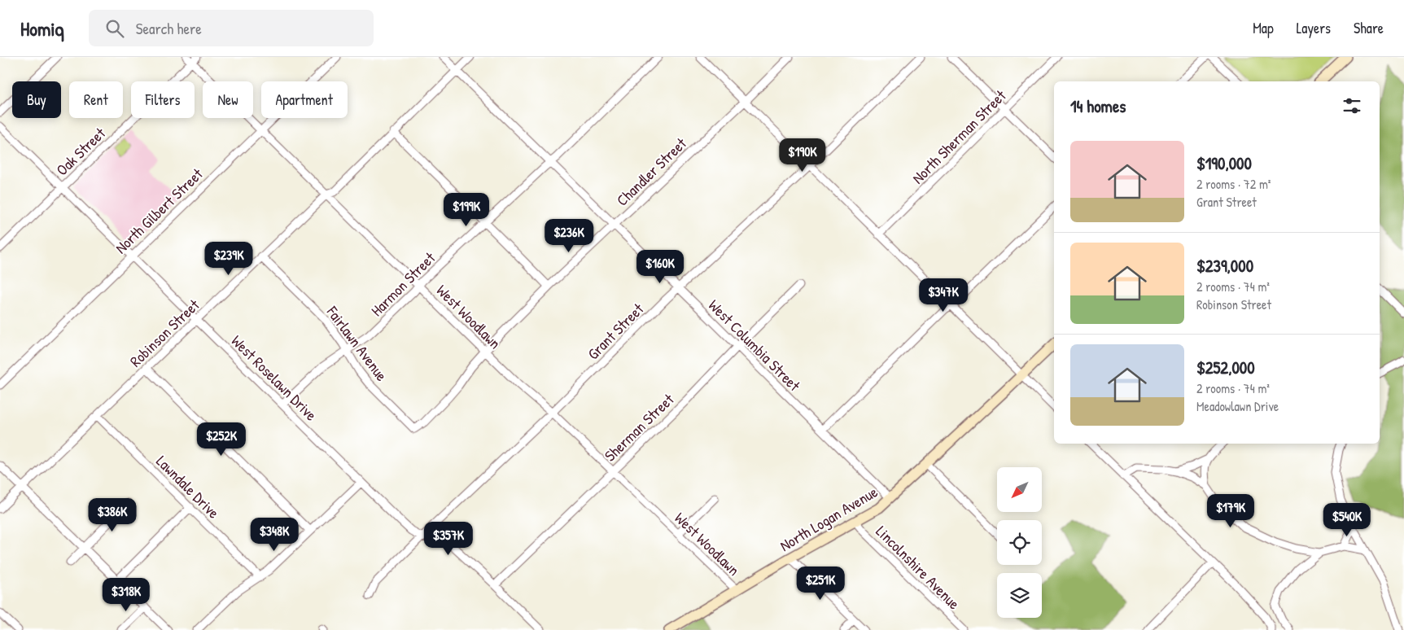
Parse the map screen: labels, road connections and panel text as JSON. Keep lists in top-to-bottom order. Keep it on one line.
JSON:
{"streets":{"street":["North Sherman Street","Oak Street","Chandler Street","North Gilbert Street","Harmon Street","West Woodlawn","Grant Street","Robinson Street","Fairlawn Avenue","West Columbia Street","West Roselawn Drive","Sherman Street","Lawndale Drive","North Logan Avenue","Lincolnshire Avenue"]},"crossings":[["Oak Street","West Woodlawn"],["Oak Street","West Roselawn Drive"],["Chandler Street","West Woodlawn"],["Chandler Street","Fairlawn Avenue"],["Chandler Street","West Columbia Street"],["North Gilbert Street","West Woodlawn"],["North Gilbert Street","West Roselawn Drive"],["Harmon Street","West Woodlawn"],["Harmon Street","Fairlawn Avenue"],["Harmon Street","West Columbia Street"],["Harmon Street","West Roselawn Drive"],["West Woodlawn","Grant Street"],["West Woodlawn","Robinson Street"],["West Woodlawn","Sherman Street"],["West Woodlawn","North Logan Avenue"],["Grant Street","West Columbia Street"],["Grant Street","West Roselawn Drive"],["Robinson Street","Fairlawn Avenue"],["Robinson Street","West Columbia Street"],["Robinson Street","West Roselawn Drive"],["Robinson Street","Lawndale Drive"],["West Columbia Street","Sherman Street"],["West Columbia Street","North Logan Avenue"],["West Roselawn Drive","Sherman Street"],["North Logan Avenue","Lincolnshire Avenue"]],"north":"bottom left","page":{"header":"Homiq","search":"Search here","nav":["Map","Layers","Share"],"chip":["Buy","Rent","Filters","New","Apartment"],"heading":"14 homes","list":[{"name":"$190,000","note":"2 rooms · 72 m² · Grant Street"},{"name":"$239,000","note":"2 rooms · 74 m² · Robinson Street"},{"name":"$252,000","note":"2 rooms · 74 m² · Meadowlawn Drive"}],"price":["$190K","$199K","$236K","$239K","$160K","$347K","$252K","$179K","$386K","$540K","$348K","$357K","$251K","$318K"]}}
